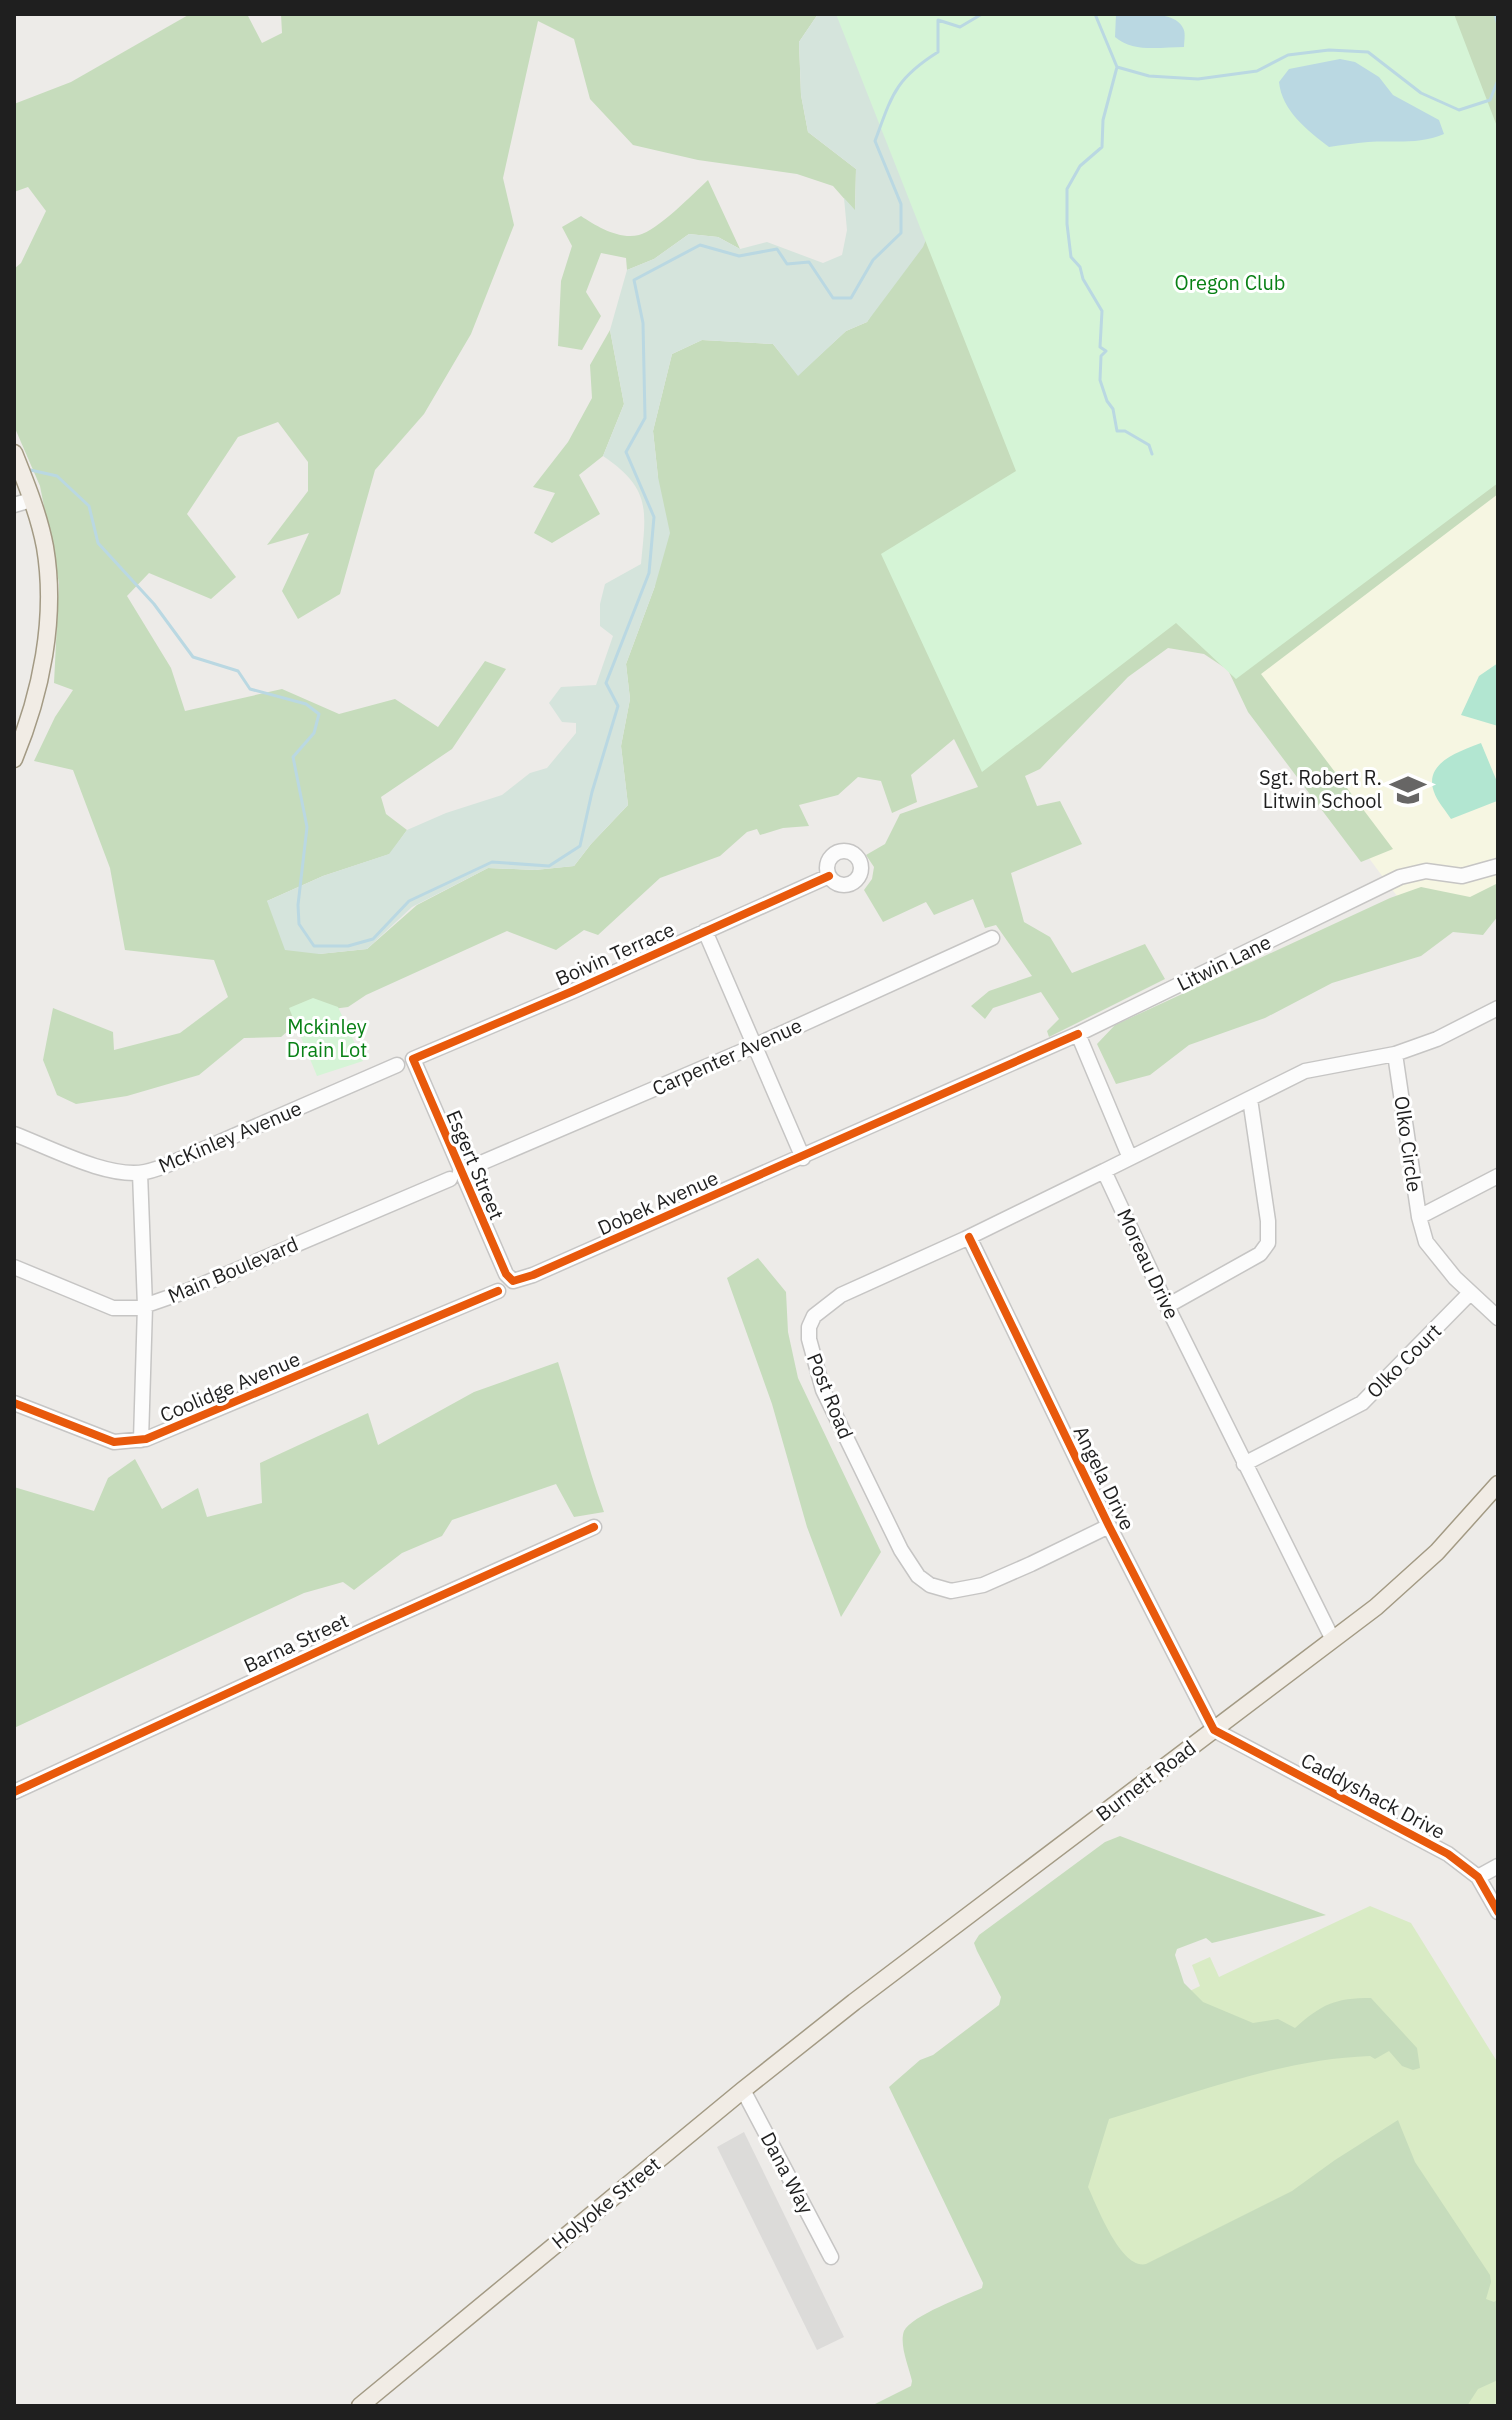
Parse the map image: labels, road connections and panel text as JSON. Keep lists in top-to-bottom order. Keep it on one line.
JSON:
{"streets":{"main road":["Burnett Road","Holyoke Street"],"street":["Boivin Terrace","Litwin Lane","Carpenter Avenue","McKinley Avenue","Olko Circle","Esgert Street","Dobek Avenue","Moreau Drive","Main Boulevard","Olko Court","Coolidge Avenue","Post Road","Angela Drive","Barna Street","Caddyshack Drive","Dana Way"]},"crossings":[["Boivin Terrace","Esgert Street"],["Litwin Lane","Dobek Avenue"],["Carpenter Avenue","Esgert Street"],["Carpenter Avenue","Main Boulevard"],["Olko Circle","Olko Court"],["Esgert Street","Dobek Avenue"],["Esgert Street","Main Boulevard"],["Moreau Drive","Olko Court"],["Moreau Drive","Post Road"],["Moreau Drive","Burnett Road"],["Post Road","Angela Drive"],["Angela Drive","Burnett Road"],["Angela Drive","Caddyshack Drive"],["Burnett Road","Caddyshack Drive"],["Burnett Road","Holyoke Street"],["Dana Way","Holyoke Street"]],"parks":["Oregon Club","Mckinley Drain Lot"],"places":{"school or university":["Sgt. Robert R. Litwin School"]}}
